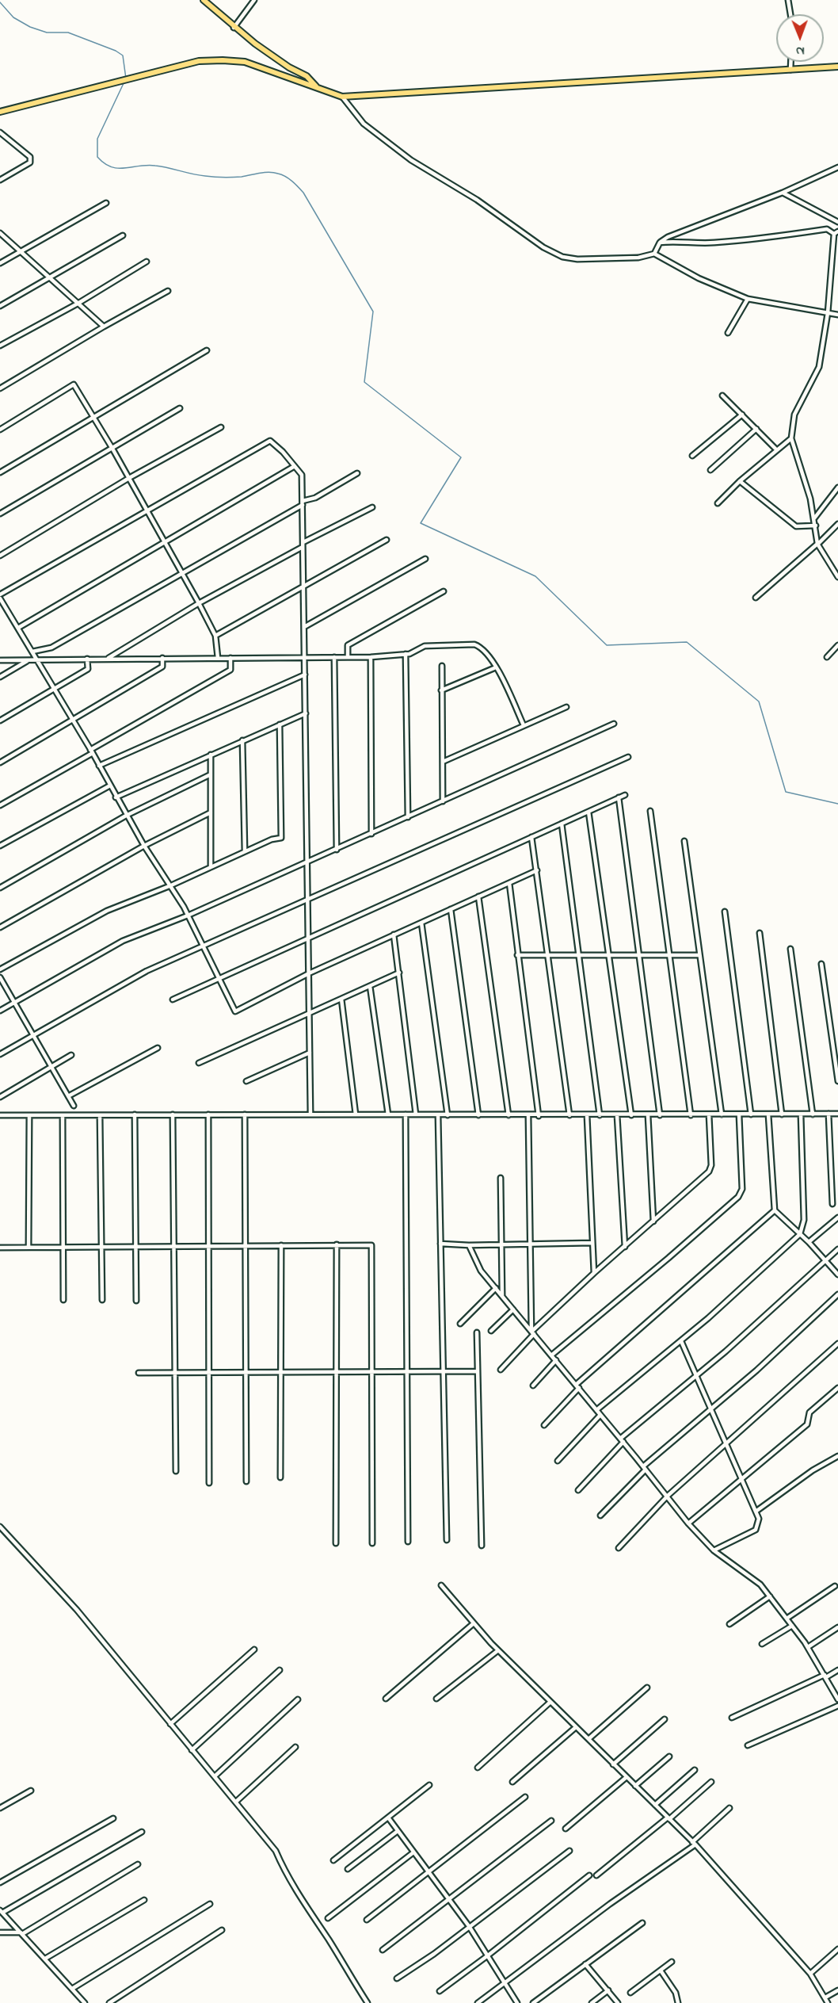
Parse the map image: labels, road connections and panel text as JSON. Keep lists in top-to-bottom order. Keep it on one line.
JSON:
{"north":"bottom"}
